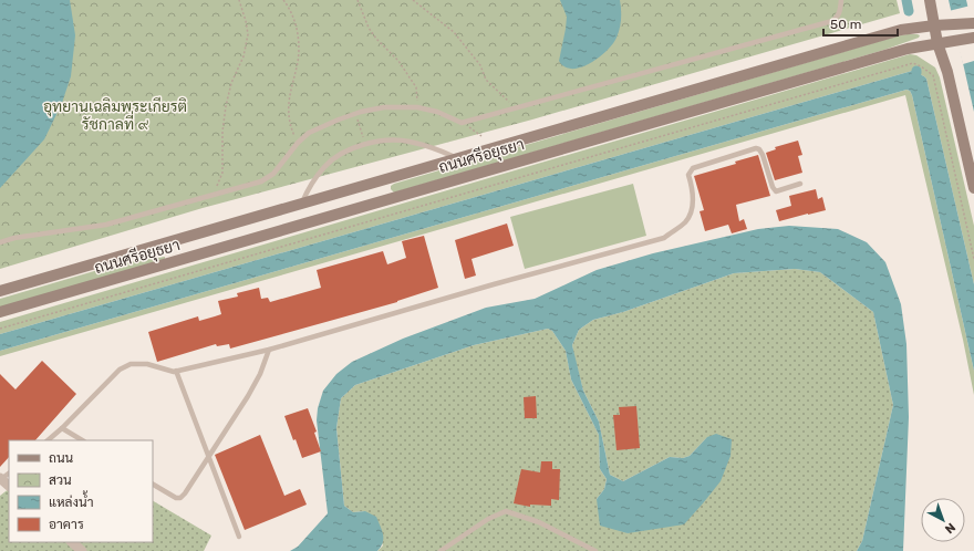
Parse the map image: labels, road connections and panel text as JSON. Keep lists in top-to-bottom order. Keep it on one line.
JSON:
{"streets":{"main road":["ถนนศรีอยุธยา"]},"parks":["อุทยานเฉลิมพระเกียรติ รัชกาลที่ ๙"],"legend":["ถนน","สวน","แหล่งน้ำ","อาคาร"],"scale_bar":"50 m","north":"bottom right"}
